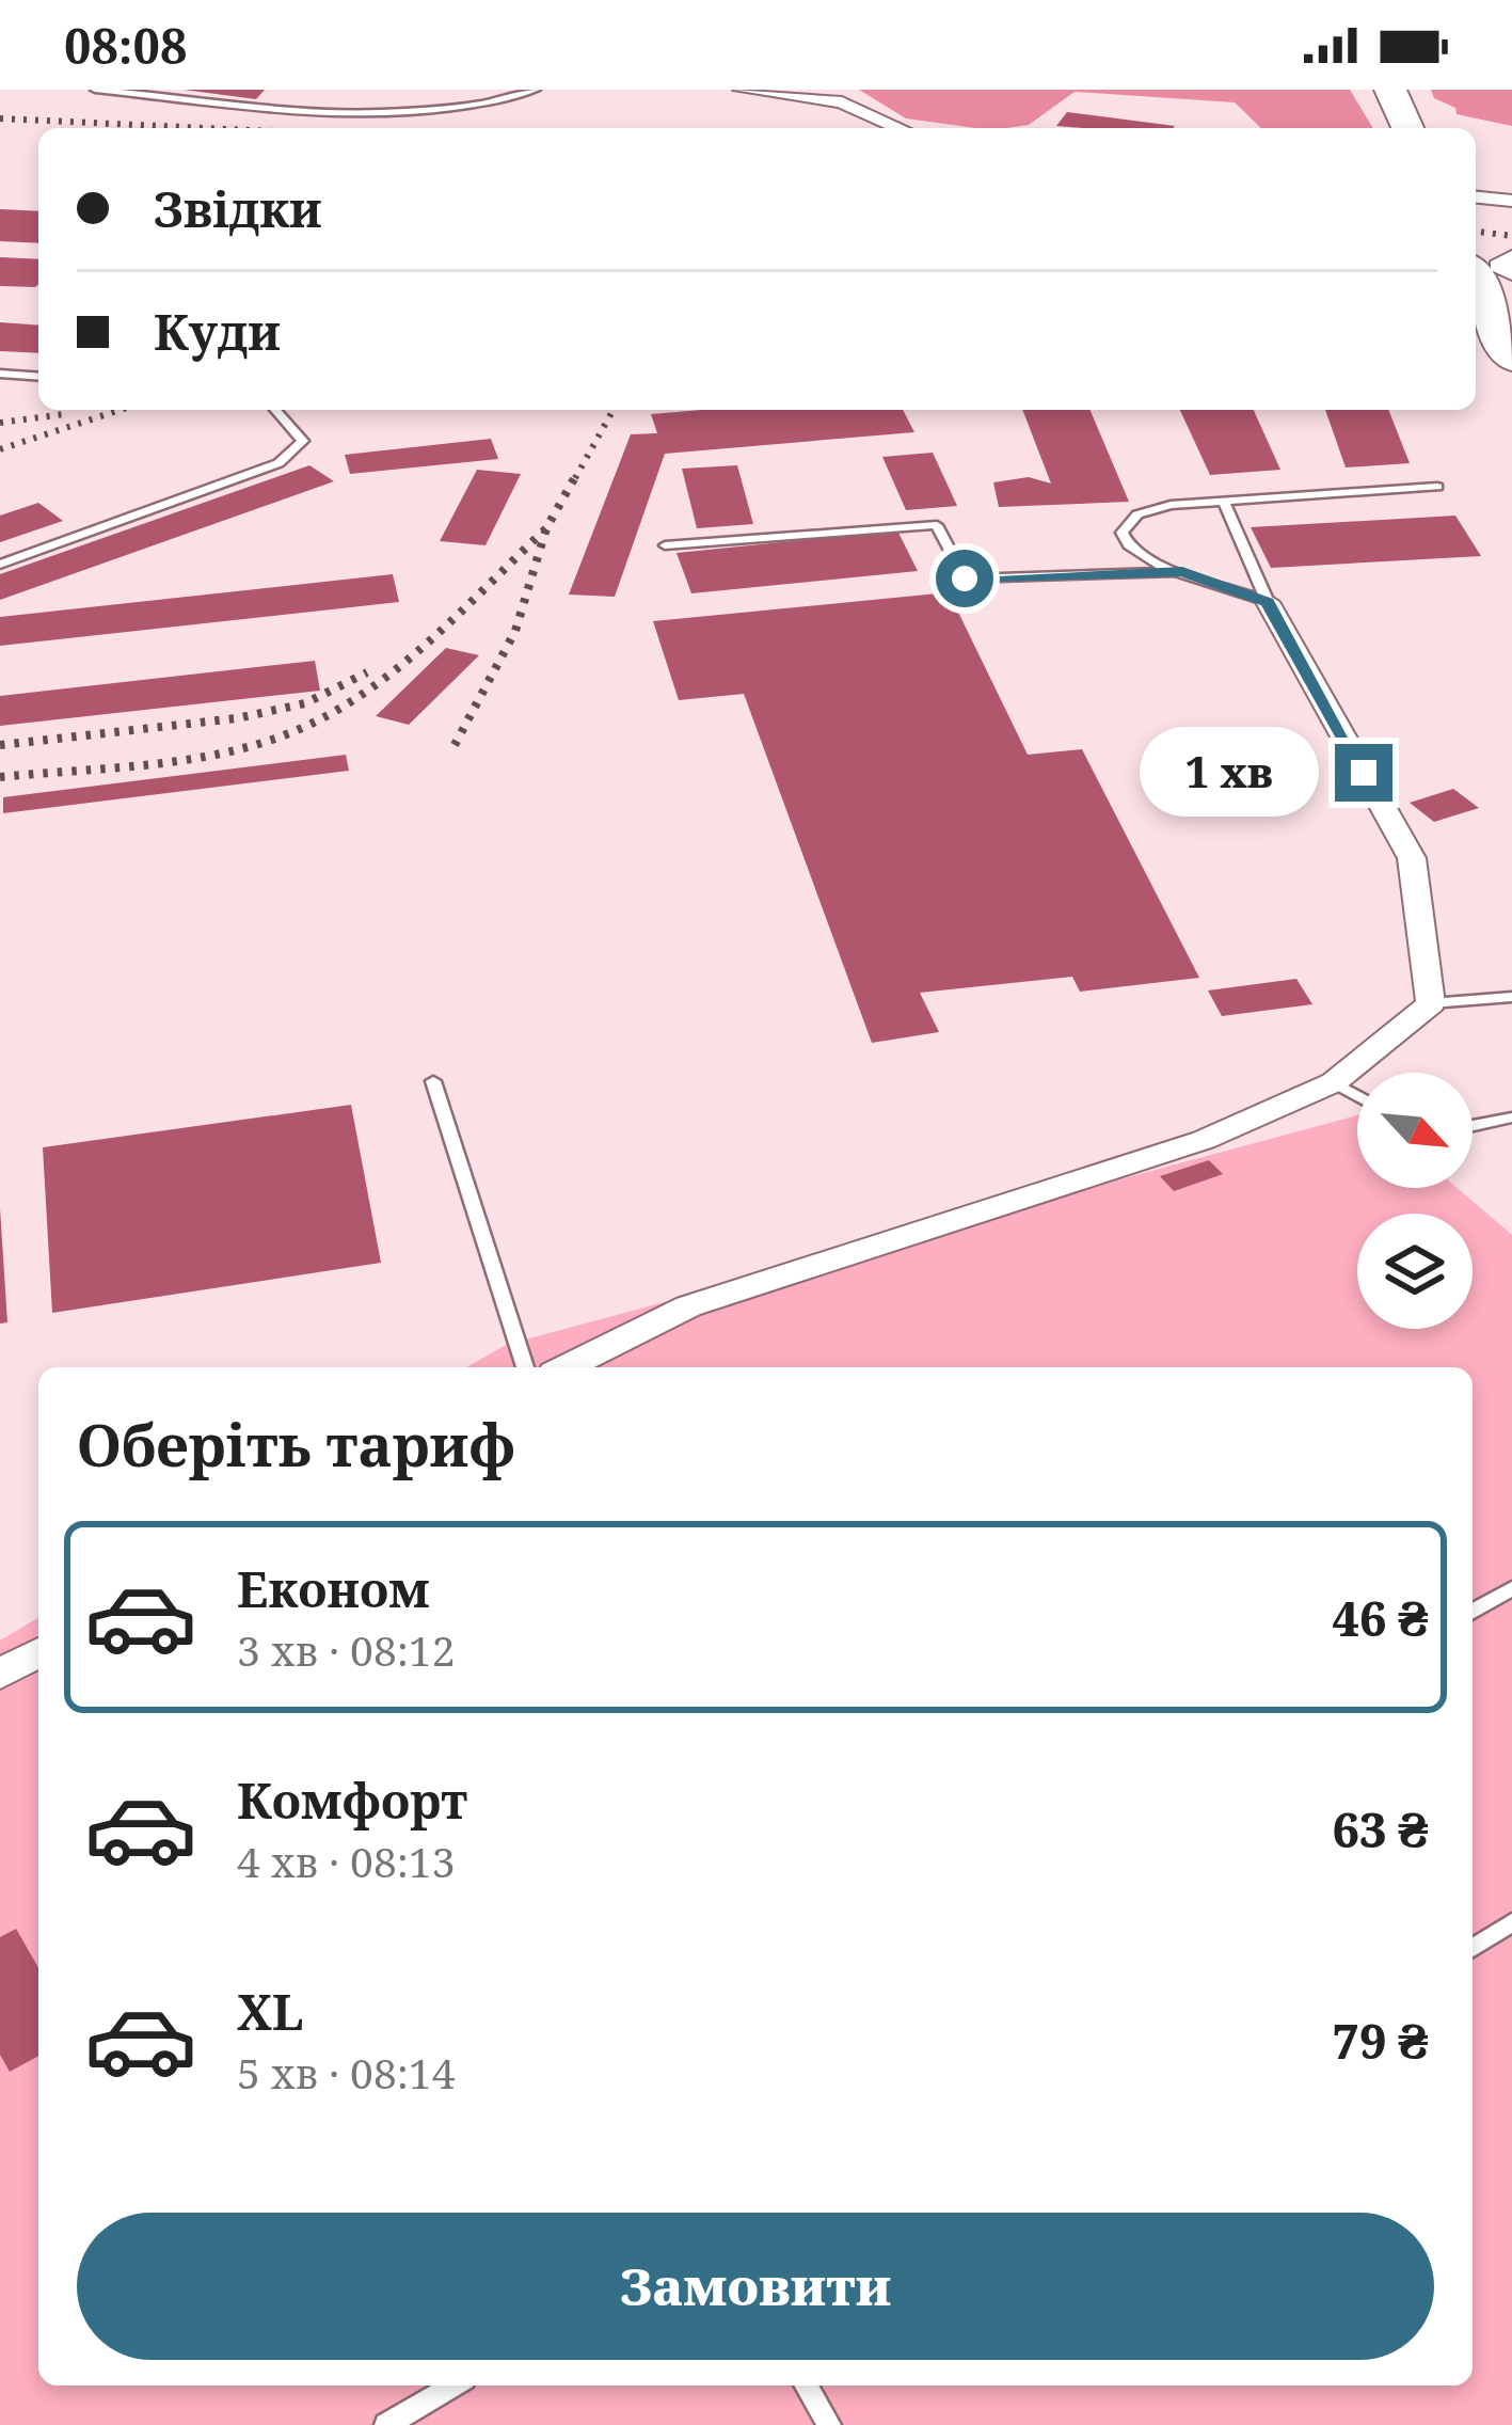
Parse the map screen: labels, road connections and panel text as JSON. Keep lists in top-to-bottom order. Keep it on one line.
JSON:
{"north":"bottom right","page":{"status":"08:08","banner":["Звідки","Куди"],"bubble":"1 хв","heading":"Оберіть тариф","list":[{"name":"Економ","note":"3 хв · 08:12","value":"46 ₴"},{"name":"Комфорт","note":"4 хв · 08:13","value":"63 ₴"},{"name":"XL","note":"5 хв · 08:14","value":"79 ₴"}],"buttons":"Замовити"}}
